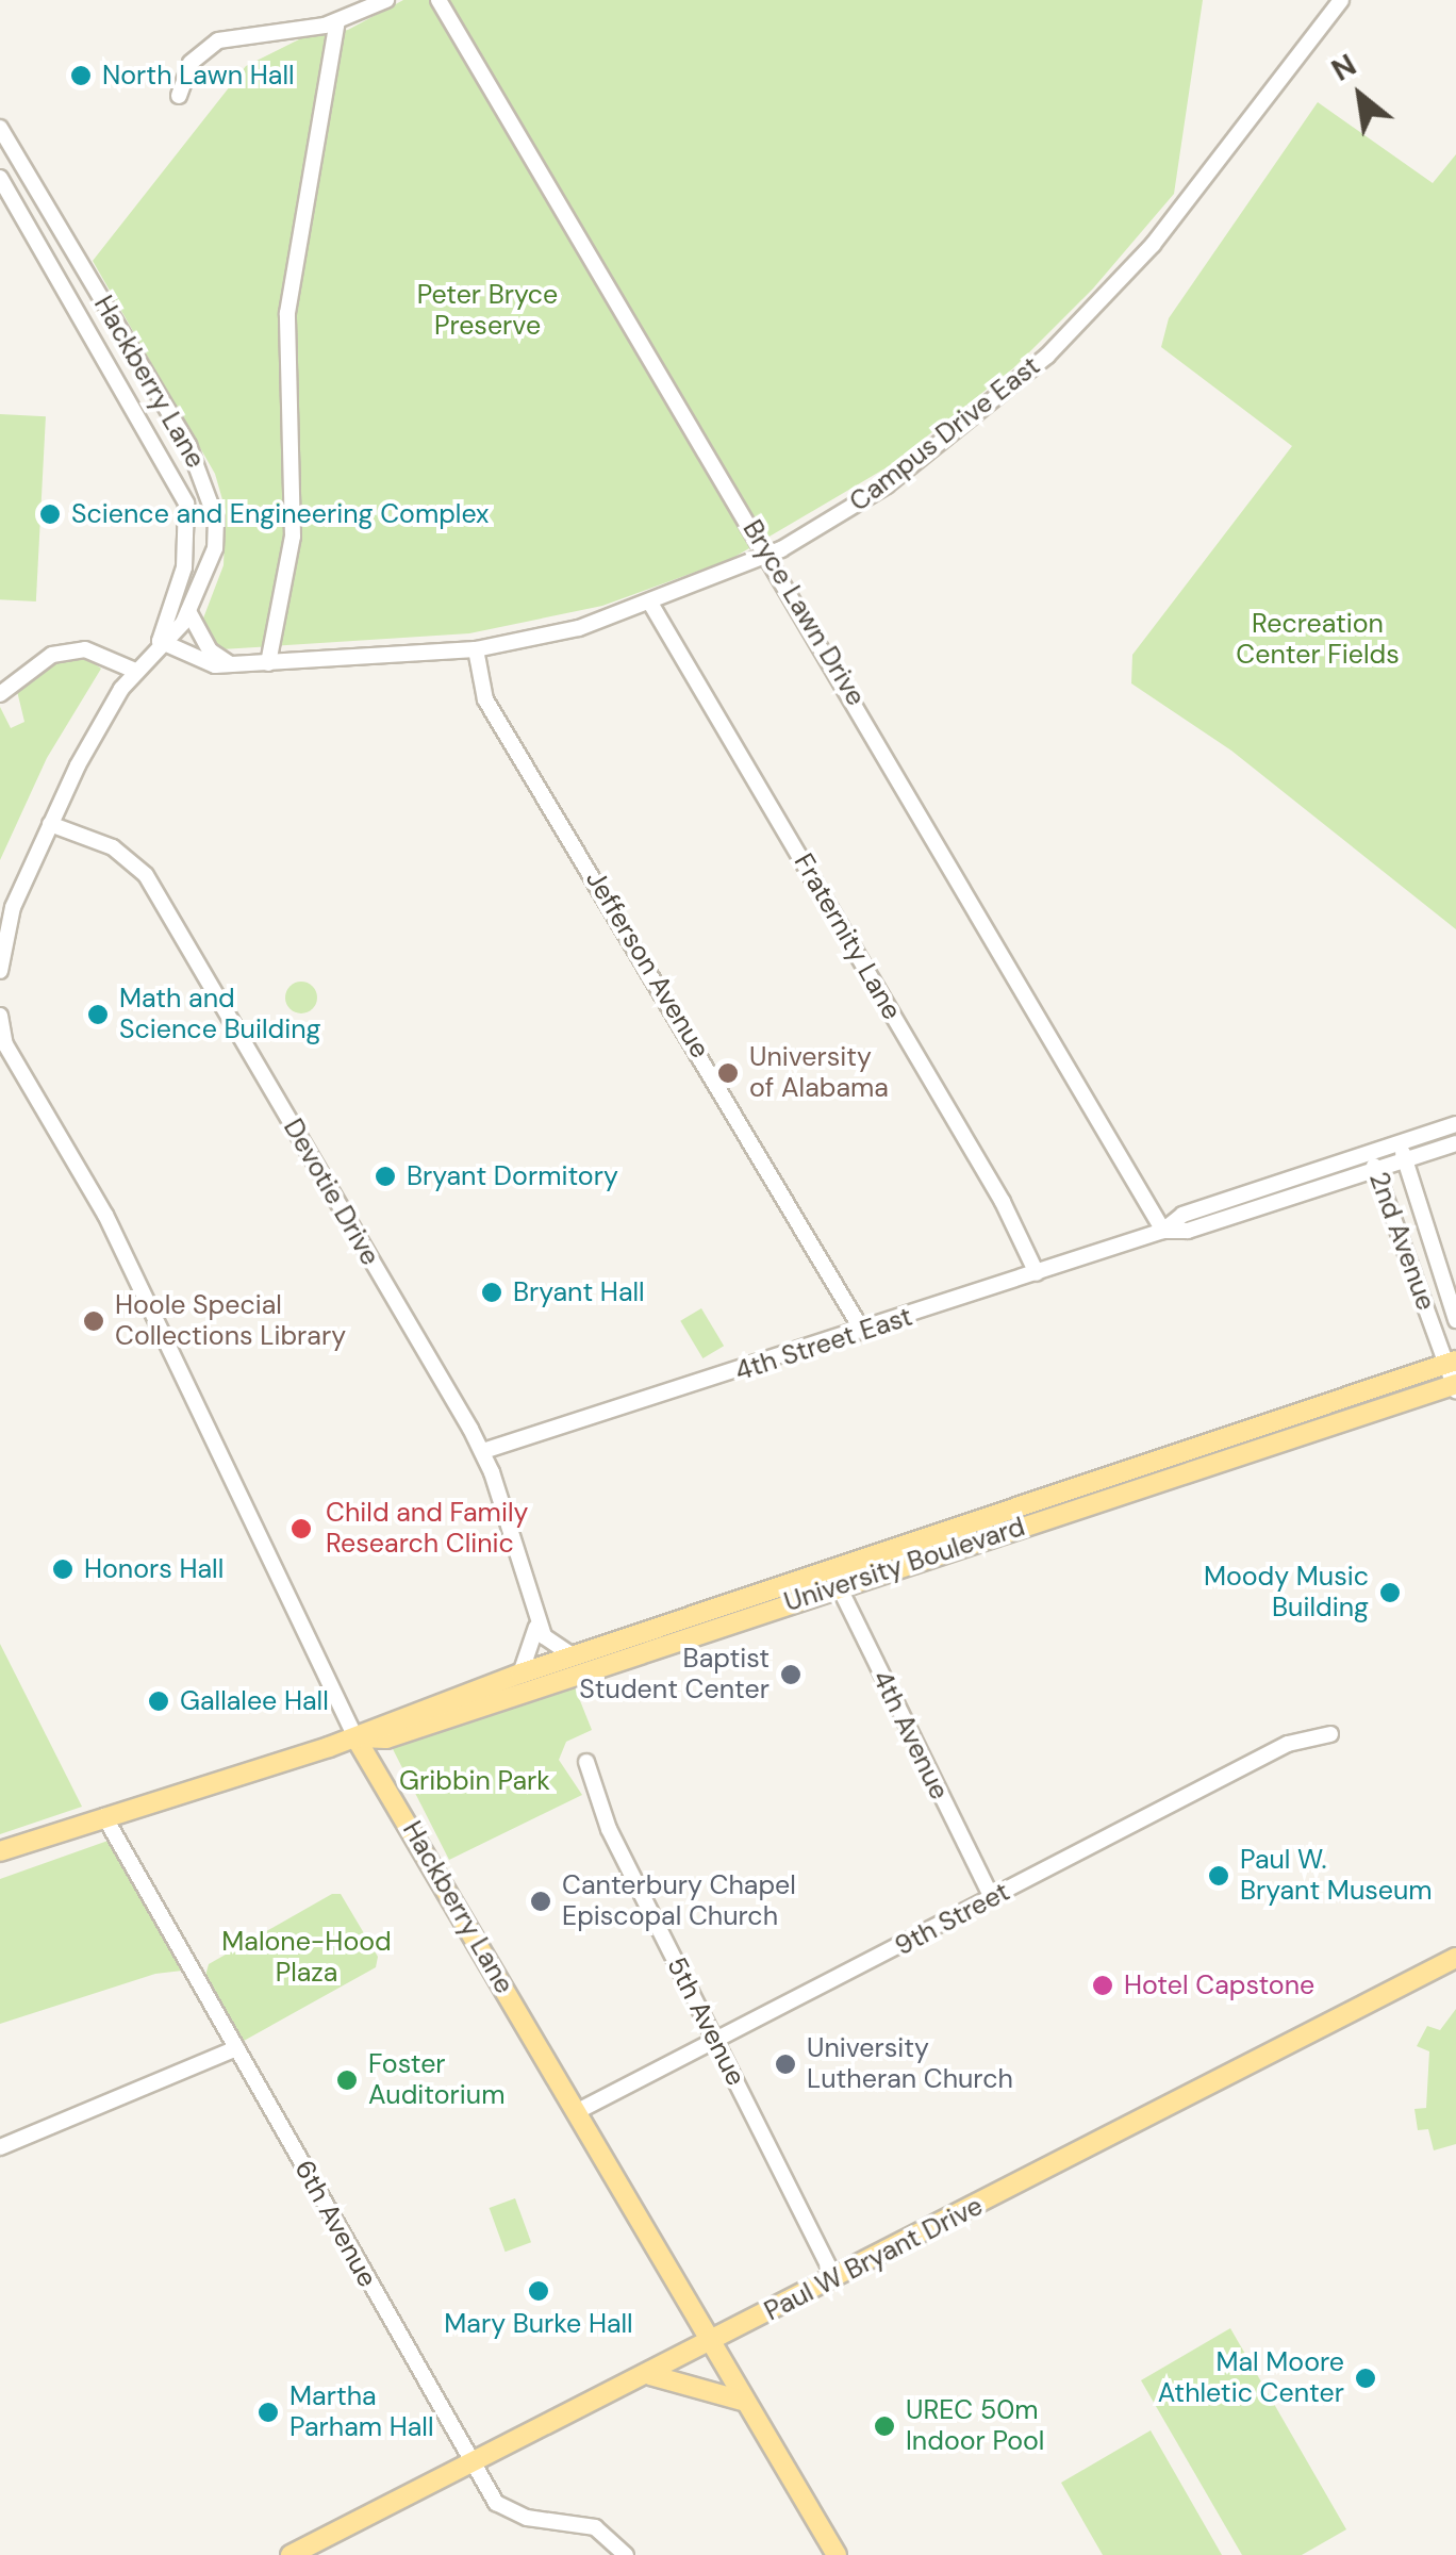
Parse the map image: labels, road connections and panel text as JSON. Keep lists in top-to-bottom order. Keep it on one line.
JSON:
{"streets":{"main road":["Hackberry Lane","University Boulevard","Paul W Bryant Drive"],"street":["Campus Drive East","Bryce Lawn Drive","Fraternity Lane","Jefferson Avenue","Devotie Drive","2nd Avenue","4th Street East","4th Avenue","9th Street","5th Avenue","6th Avenue"]},"crossings":[["Hackberry Lane","Campus Drive East"],["Hackberry Lane","Devotie Drive"],["Hackberry Lane","University Boulevard"],["Hackberry Lane","9th Street"],["Hackberry Lane","Paul W Bryant Drive"],["Campus Drive East","Bryce Lawn Drive"],["Campus Drive East","Fraternity Lane"],["Campus Drive East","Jefferson Avenue"],["Bryce Lawn Drive","4th Street East"],["Fraternity Lane","4th Street East"],["Jefferson Avenue","4th Street East"],["Devotie Drive","4th Street East"],["Devotie Drive","University Boulevard"],["2nd Avenue","4th Street East"],["2nd Avenue","University Boulevard"],["University Boulevard","4th Avenue"],["University Boulevard","6th Avenue"],["4th Avenue","9th Street"],["9th Street","5th Avenue"],["5th Avenue","Paul W Bryant Drive"],["6th Avenue","Paul W Bryant Drive"]],"parks":["Peter Bryce Preserve","Recreation Center Fields","Gribbin Park","Malone-Hood Plaza"],"places":["North Lawn Hall","Science and Engineering Complex","Math and Science Building","University of Alabama","Bryant Dormitory","Bryant Hall","Hoole Special Collections Library","Child and Family Research Clinic","Honors Hall","Moody Music Building","Baptist Student Center","Gallalee Hall","Paul W. Bryant Museum","Canterbury Chapel Episcopal Church","Hotel Capstone","University Lutheran Church","Foster Auditorium","Mary Burke Hall","Mal Moore Athletic Center","Martha Parham Hall","UREC 50m Indoor Pool"],"north":"top left"}
